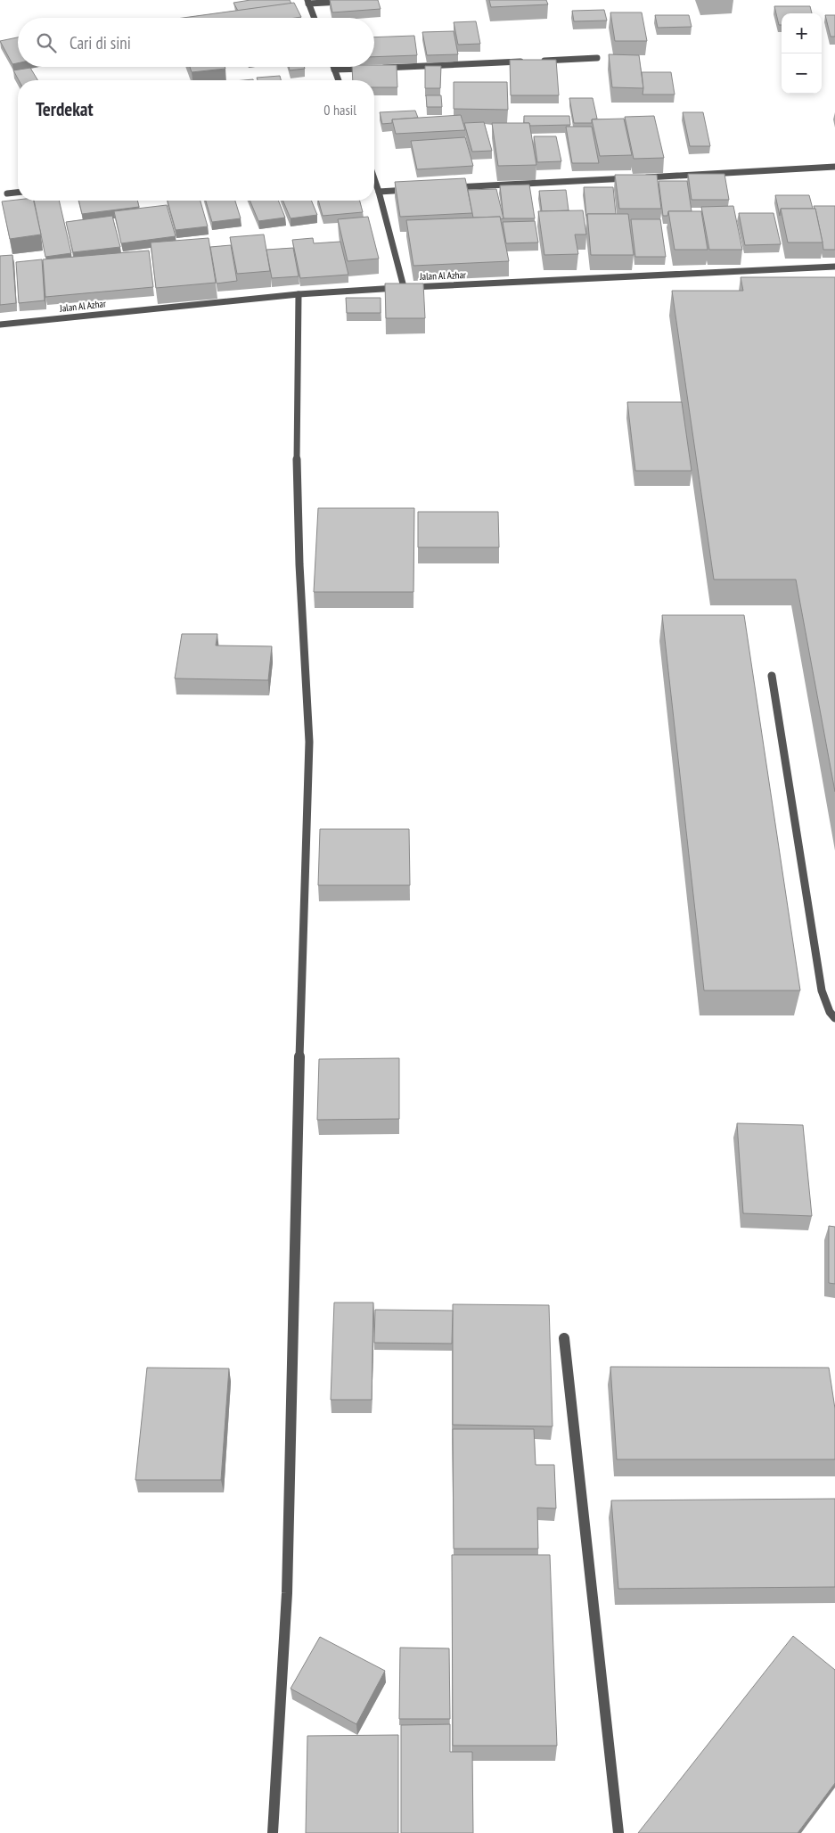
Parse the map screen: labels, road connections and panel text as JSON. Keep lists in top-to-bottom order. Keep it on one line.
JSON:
{"streets":{"street":["Jalan Al Azhar"]},"page":{"map_buttons":["+","−"],"search":"Cari di sini","heading":["Terdekat","0 hasil"]}}
